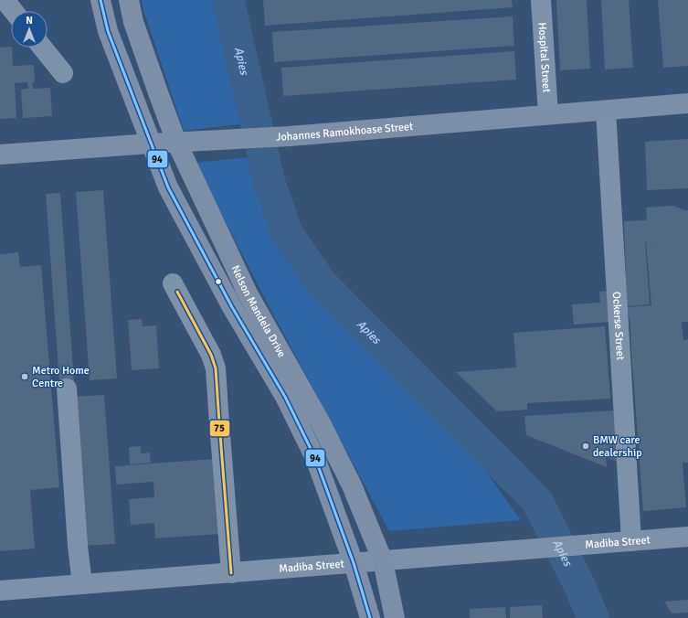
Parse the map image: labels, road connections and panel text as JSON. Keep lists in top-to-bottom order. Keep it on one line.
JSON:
{"streets":{"main road":["Johannes Ramokhoase Street","Nelson Mandela Drive"],"street":["Hospital Street","Ockerse Street","Madiba Street"]},"crossings":[["Hospital Street","Johannes Ramokhoase Street"],["Johannes Ramokhoase Street","Nelson Mandela Drive"],["Johannes Ramokhoase Street","Ockerse Street"],["Nelson Mandela Drive","Madiba Street"],["Ockerse Street","Madiba Street"]],"water":["Apies"],"places":["Metro Home Centre","BMW care dealership"],"lines":["transit line 94","transit line 75"],"north":"top"}
